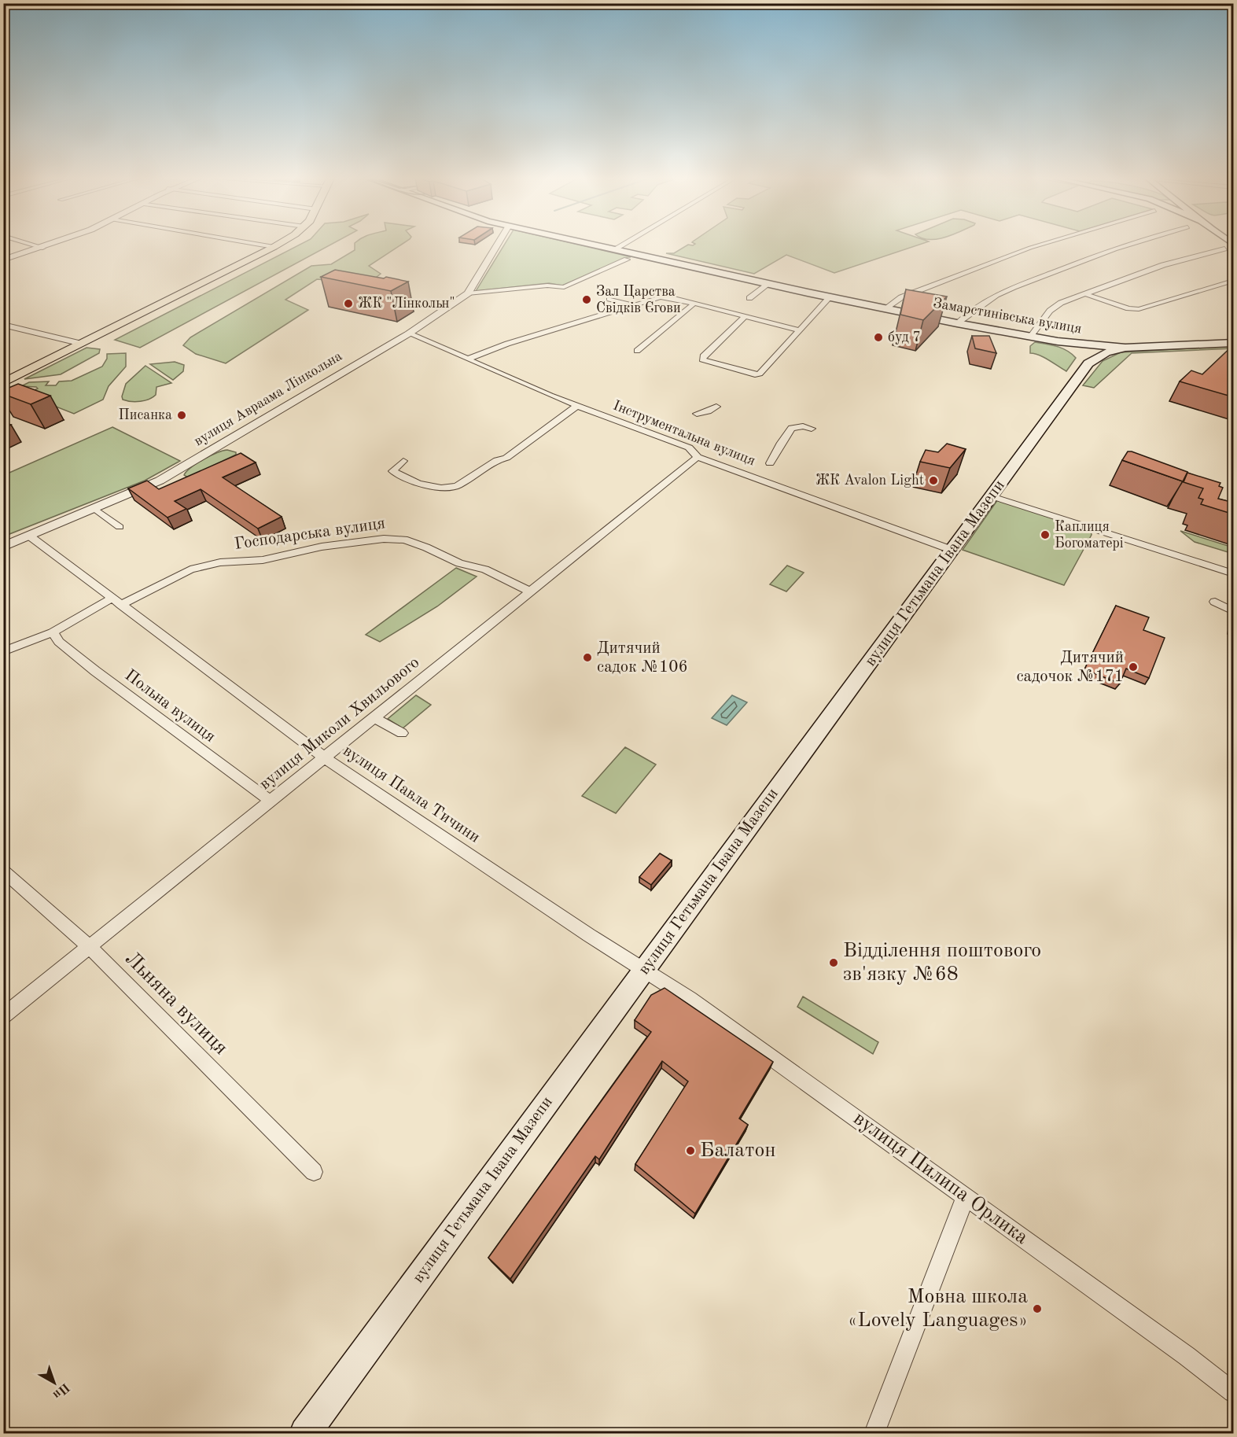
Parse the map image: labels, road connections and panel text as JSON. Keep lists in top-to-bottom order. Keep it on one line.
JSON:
{"streets":{"main road":["Замарстинівська вулиця","вулиця Гетьмана Івана Мазепи"],"street":["вулиця Авраама Лінкольна","Інструментальна вулиця","Господарська вулиця","Польна вулиця","вулиця Миколи Хвильового","вулиця Павла Тичини","Льняна вулиця","вулиця Пилипа Орлика"]},"crossings":[["Замарстинівська вулиця","вулиця Гетьмана Івана Мазепи"],["вулиця Авраама Лінкольна","Інструментальна вулиця"],["вулиця Авраама Лінкольна","вулиця Павла Тичини"],["Інструментальна вулиця","вулиця Гетьмана Івана Мазепи"],["Інструментальна вулиця","вулиця Миколи Хвильового"],["Господарська вулиця","Польна вулиця"],["Господарська вулиця","вулиця Миколи Хвильового"],["Господарська вулиця","вулиця Павла Тичини"],["вулиця Гетьмана Івана Мазепи","вулиця Павла Тичини"],["вулиця Гетьмана Івана Мазепи","вулиця Пилипа Орлика"],["Польна вулиця","вулиця Миколи Хвильового"],["вулиця Миколи Хвильового","вулиця Павла Тичини"],["вулиця Миколи Хвильового","Льняна вулиця"],["вулиця Павла Тичини","вулиця Пилипа Орлика"]],"places":["Зал Царства Свідків Єгови","ЖК \"Лінкольн\"","буд 7","Писанка","ЖК Avalon Light","Каплиця Богоматері","Дитячий садок №106","Дитячий садочок №171","Відділення поштового зв'язку №68","Балатон","Мовна школа «Lovely Languages»"],"north":"bottom right"}
